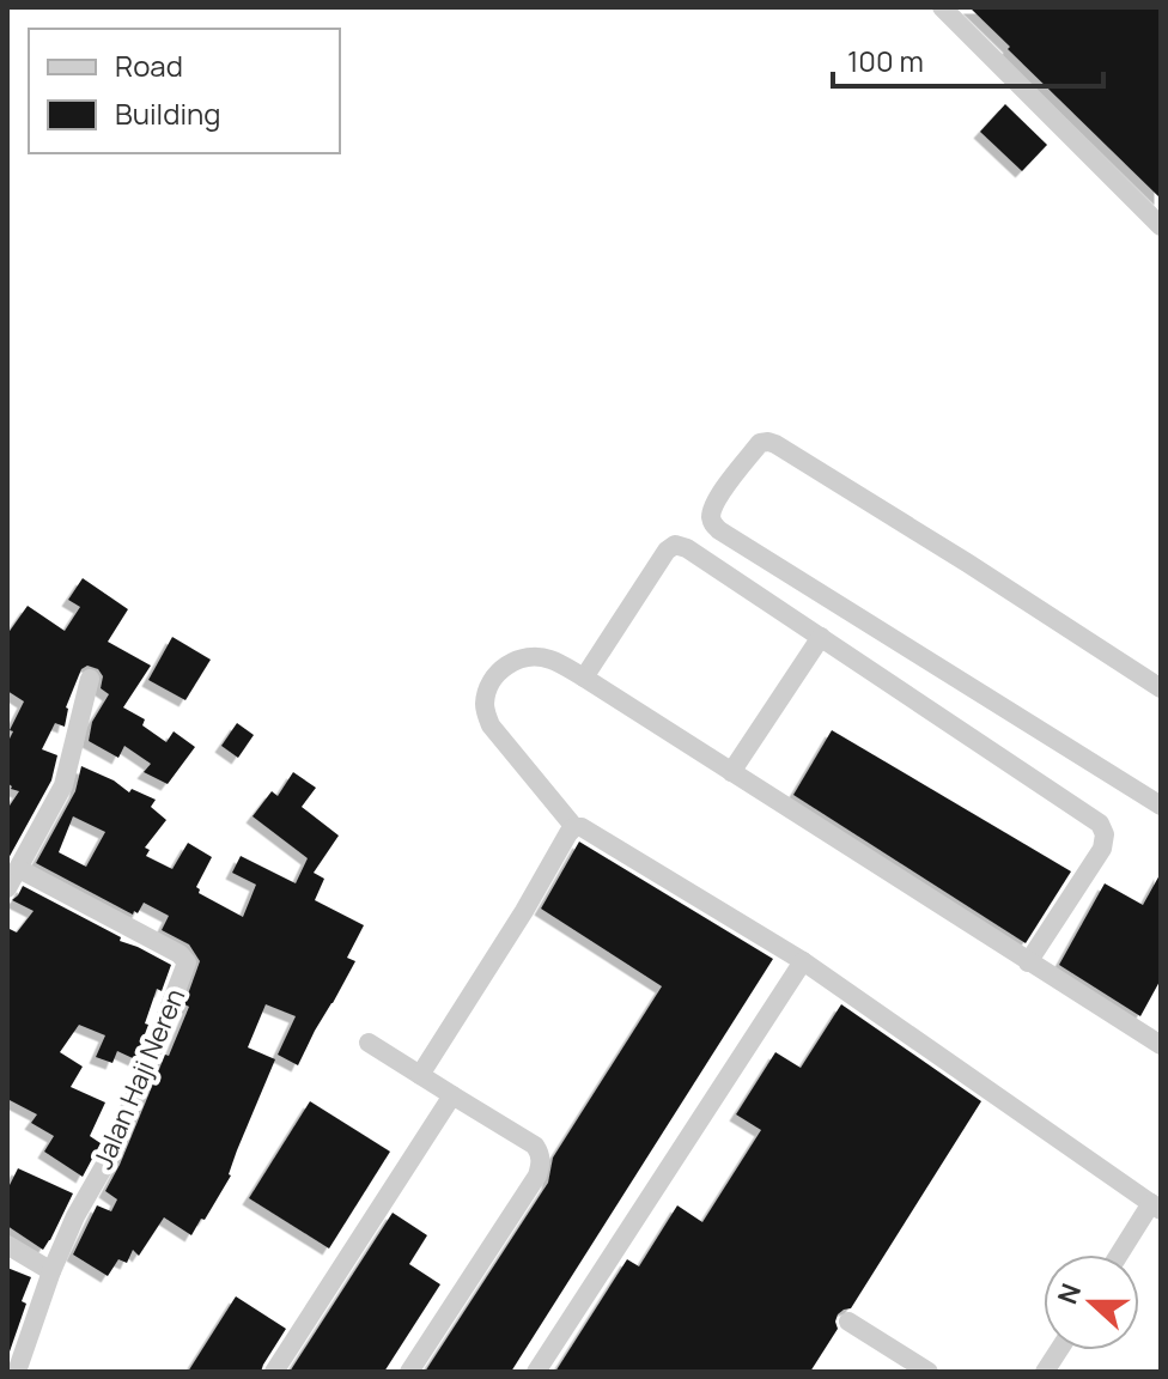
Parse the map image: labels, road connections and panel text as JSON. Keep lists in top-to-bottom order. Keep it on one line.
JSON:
{"streets":{"street":["Jalan Haji Neren"]},"legend":["Road","Building"],"scale_bar":"100 m","north":"left"}
